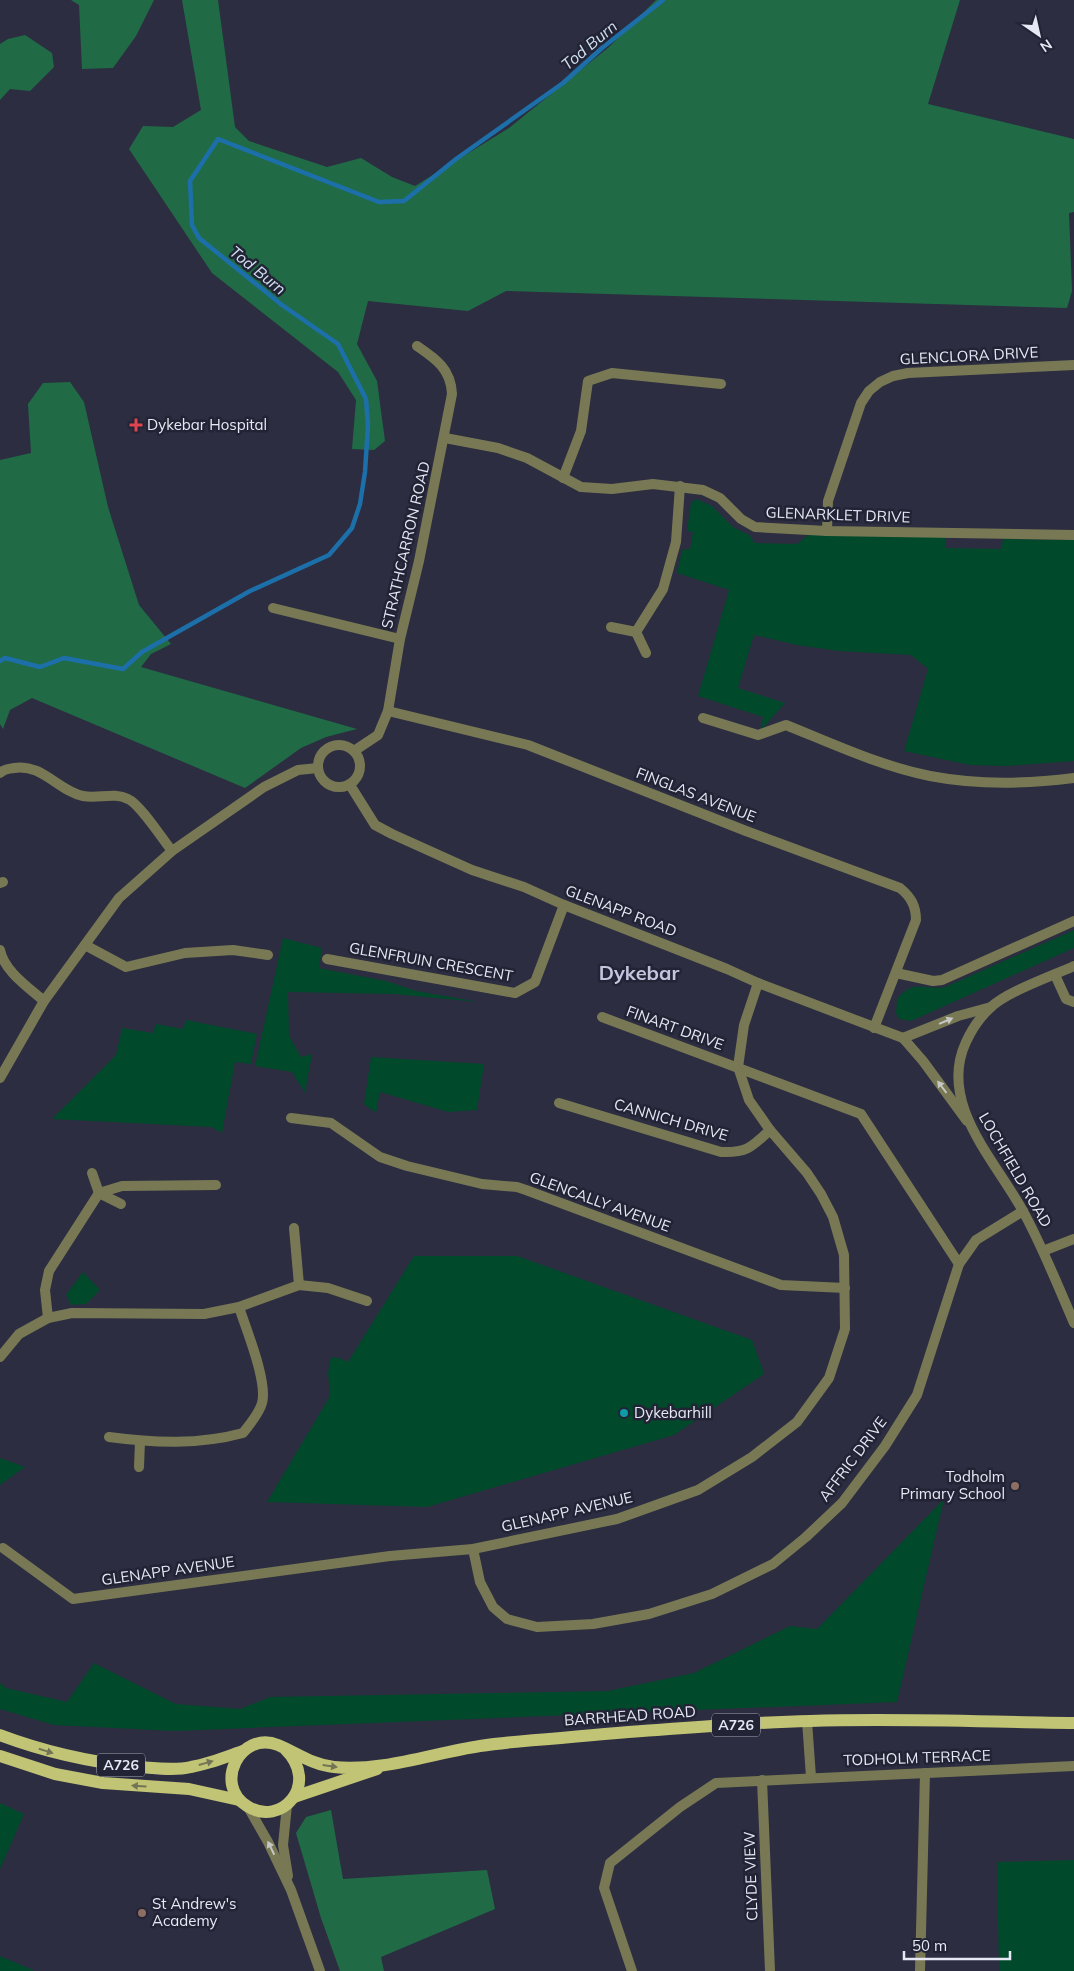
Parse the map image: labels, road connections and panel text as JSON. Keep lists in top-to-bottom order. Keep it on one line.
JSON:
{"streets":{"main road":["BARRHEAD ROAD","A726"],"street":["GLENCLORA DRIVE","GLENARKLET DRIVE","STRATHCARRON ROAD","FINGLAS AVENUE","GLENAPP ROAD","GLENFRUIN CRESCENT","FINART DRIVE","CANNICH DRIVE","LOCHFIELD ROAD","GLENCALLY AVENUE","AFFRIC DRIVE","GLENAPP AVENUE","TODHOLM TERRACE","CLYDE VIEW"]},"crossings":[["GLENCLORA DRIVE","GLENARKLET DRIVE"],["GLENARKLET DRIVE","STRATHCARRON ROAD"],["STRATHCARRON ROAD","FINGLAS AVENUE"],["STRATHCARRON ROAD","GLENAPP ROAD"],["FINGLAS AVENUE","GLENAPP ROAD"],["GLENAPP ROAD","GLENFRUIN CRESCENT"],["GLENAPP ROAD","GLENAPP AVENUE"],["FINART DRIVE","AFFRIC DRIVE"],["FINART DRIVE","GLENAPP AVENUE"],["CANNICH DRIVE","GLENAPP AVENUE"],["LOCHFIELD ROAD","AFFRIC DRIVE"],["GLENCALLY AVENUE","GLENAPP AVENUE"],["AFFRIC DRIVE","GLENAPP AVENUE"],["BARRHEAD ROAD","A726"],["TODHOLM TERRACE","CLYDE VIEW"]],"districts":["Dykebar"],"water":["Tod Burn"],"places":{"health":["Dykebar Hospital"],"other":["Dykebarhill","Todholm Primary School","St Andrew's Academy"]},"scale_bar":"50 m","north":"bottom right"}
